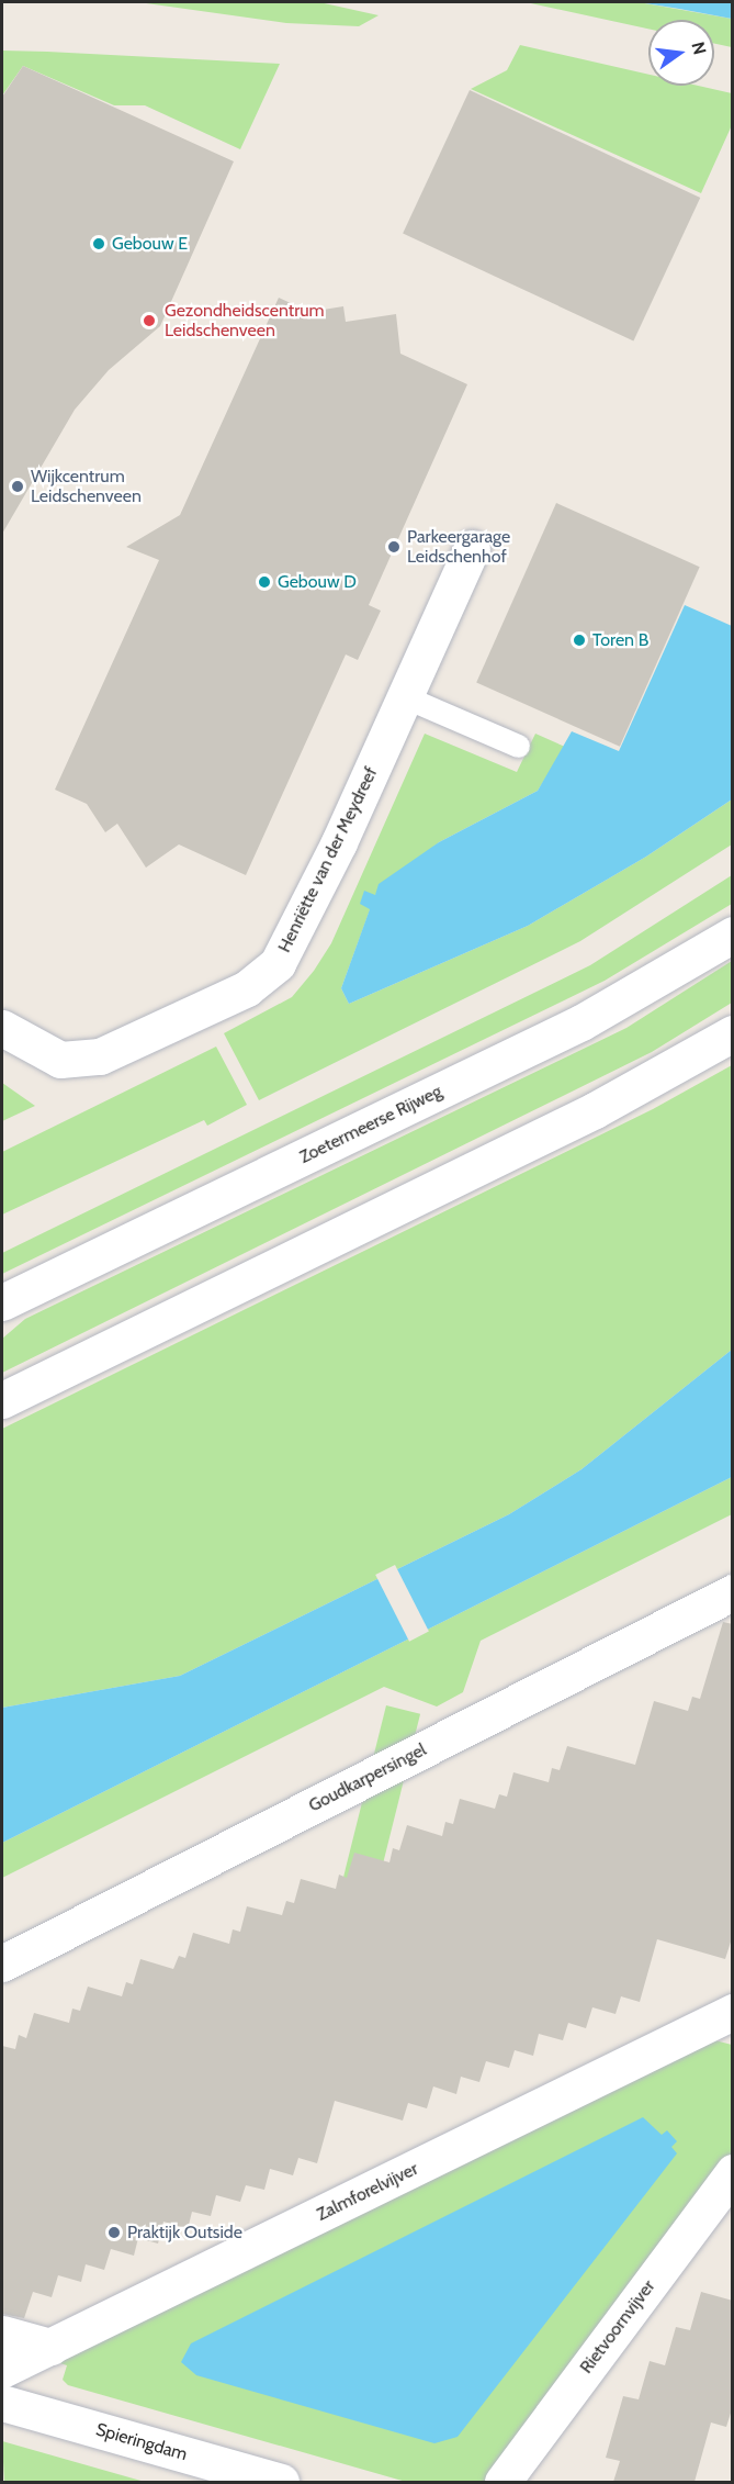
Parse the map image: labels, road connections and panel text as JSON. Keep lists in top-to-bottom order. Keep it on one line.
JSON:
{"streets":{"street":["Henriëtte van der Meydreef","Zoetermeerse Rijweg","Goudkarpersingel","Zalmforelvijver","Rietvoornvijver","Spieringdam"]},"places":["Gebouw E","Gezondheidscentrum Leidschenveen","Wijkcentrum Leidschenveen","Parkeergarage Leidschenhof","Gebouw D","Toren B","Praktijk Outside"],"north":"right"}
